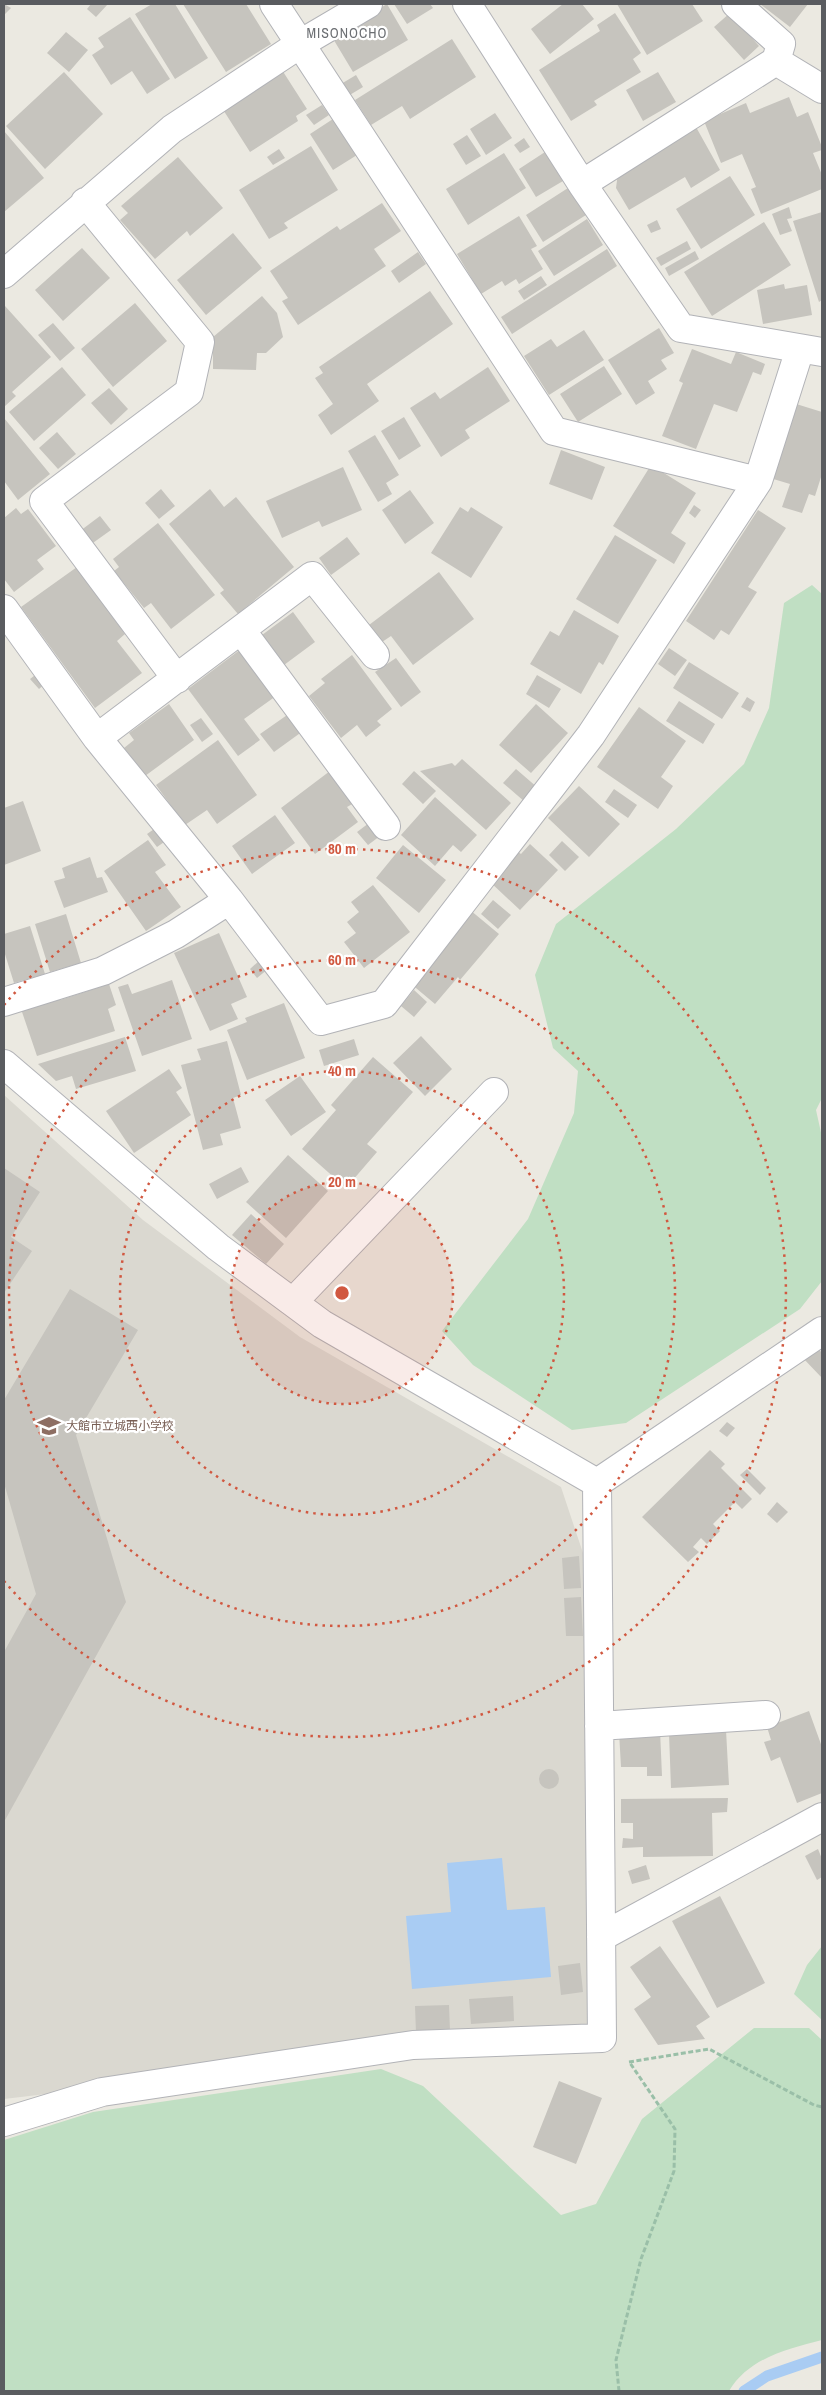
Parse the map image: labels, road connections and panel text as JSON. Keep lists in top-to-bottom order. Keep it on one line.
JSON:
{"districts":["MISONOCHO"],"places":{"school or university":["大館市立城西小学校"]},"rings":["80 m","60 m","40 m","20 m"]}
